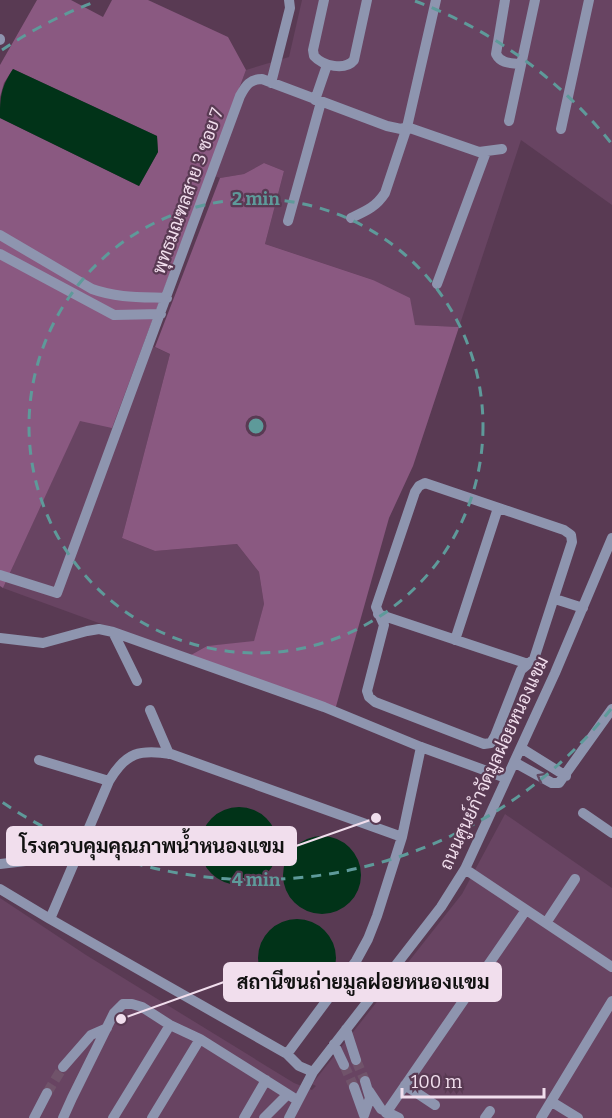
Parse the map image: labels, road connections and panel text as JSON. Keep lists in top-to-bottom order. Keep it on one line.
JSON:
{"streets":{"street":["พุทธมณฑลสาย 3 ซอย 7","ถนนศูนย์กำจัดมูลฝอยหนองแขม"]},"places":["โรงควบคุมคุณภาพน้ำหนองแขม","สถานีขนถ่ายมูลฝอยหนองแขม"],"scale_bar":"100 m","rings":["2 min","4 min"]}
